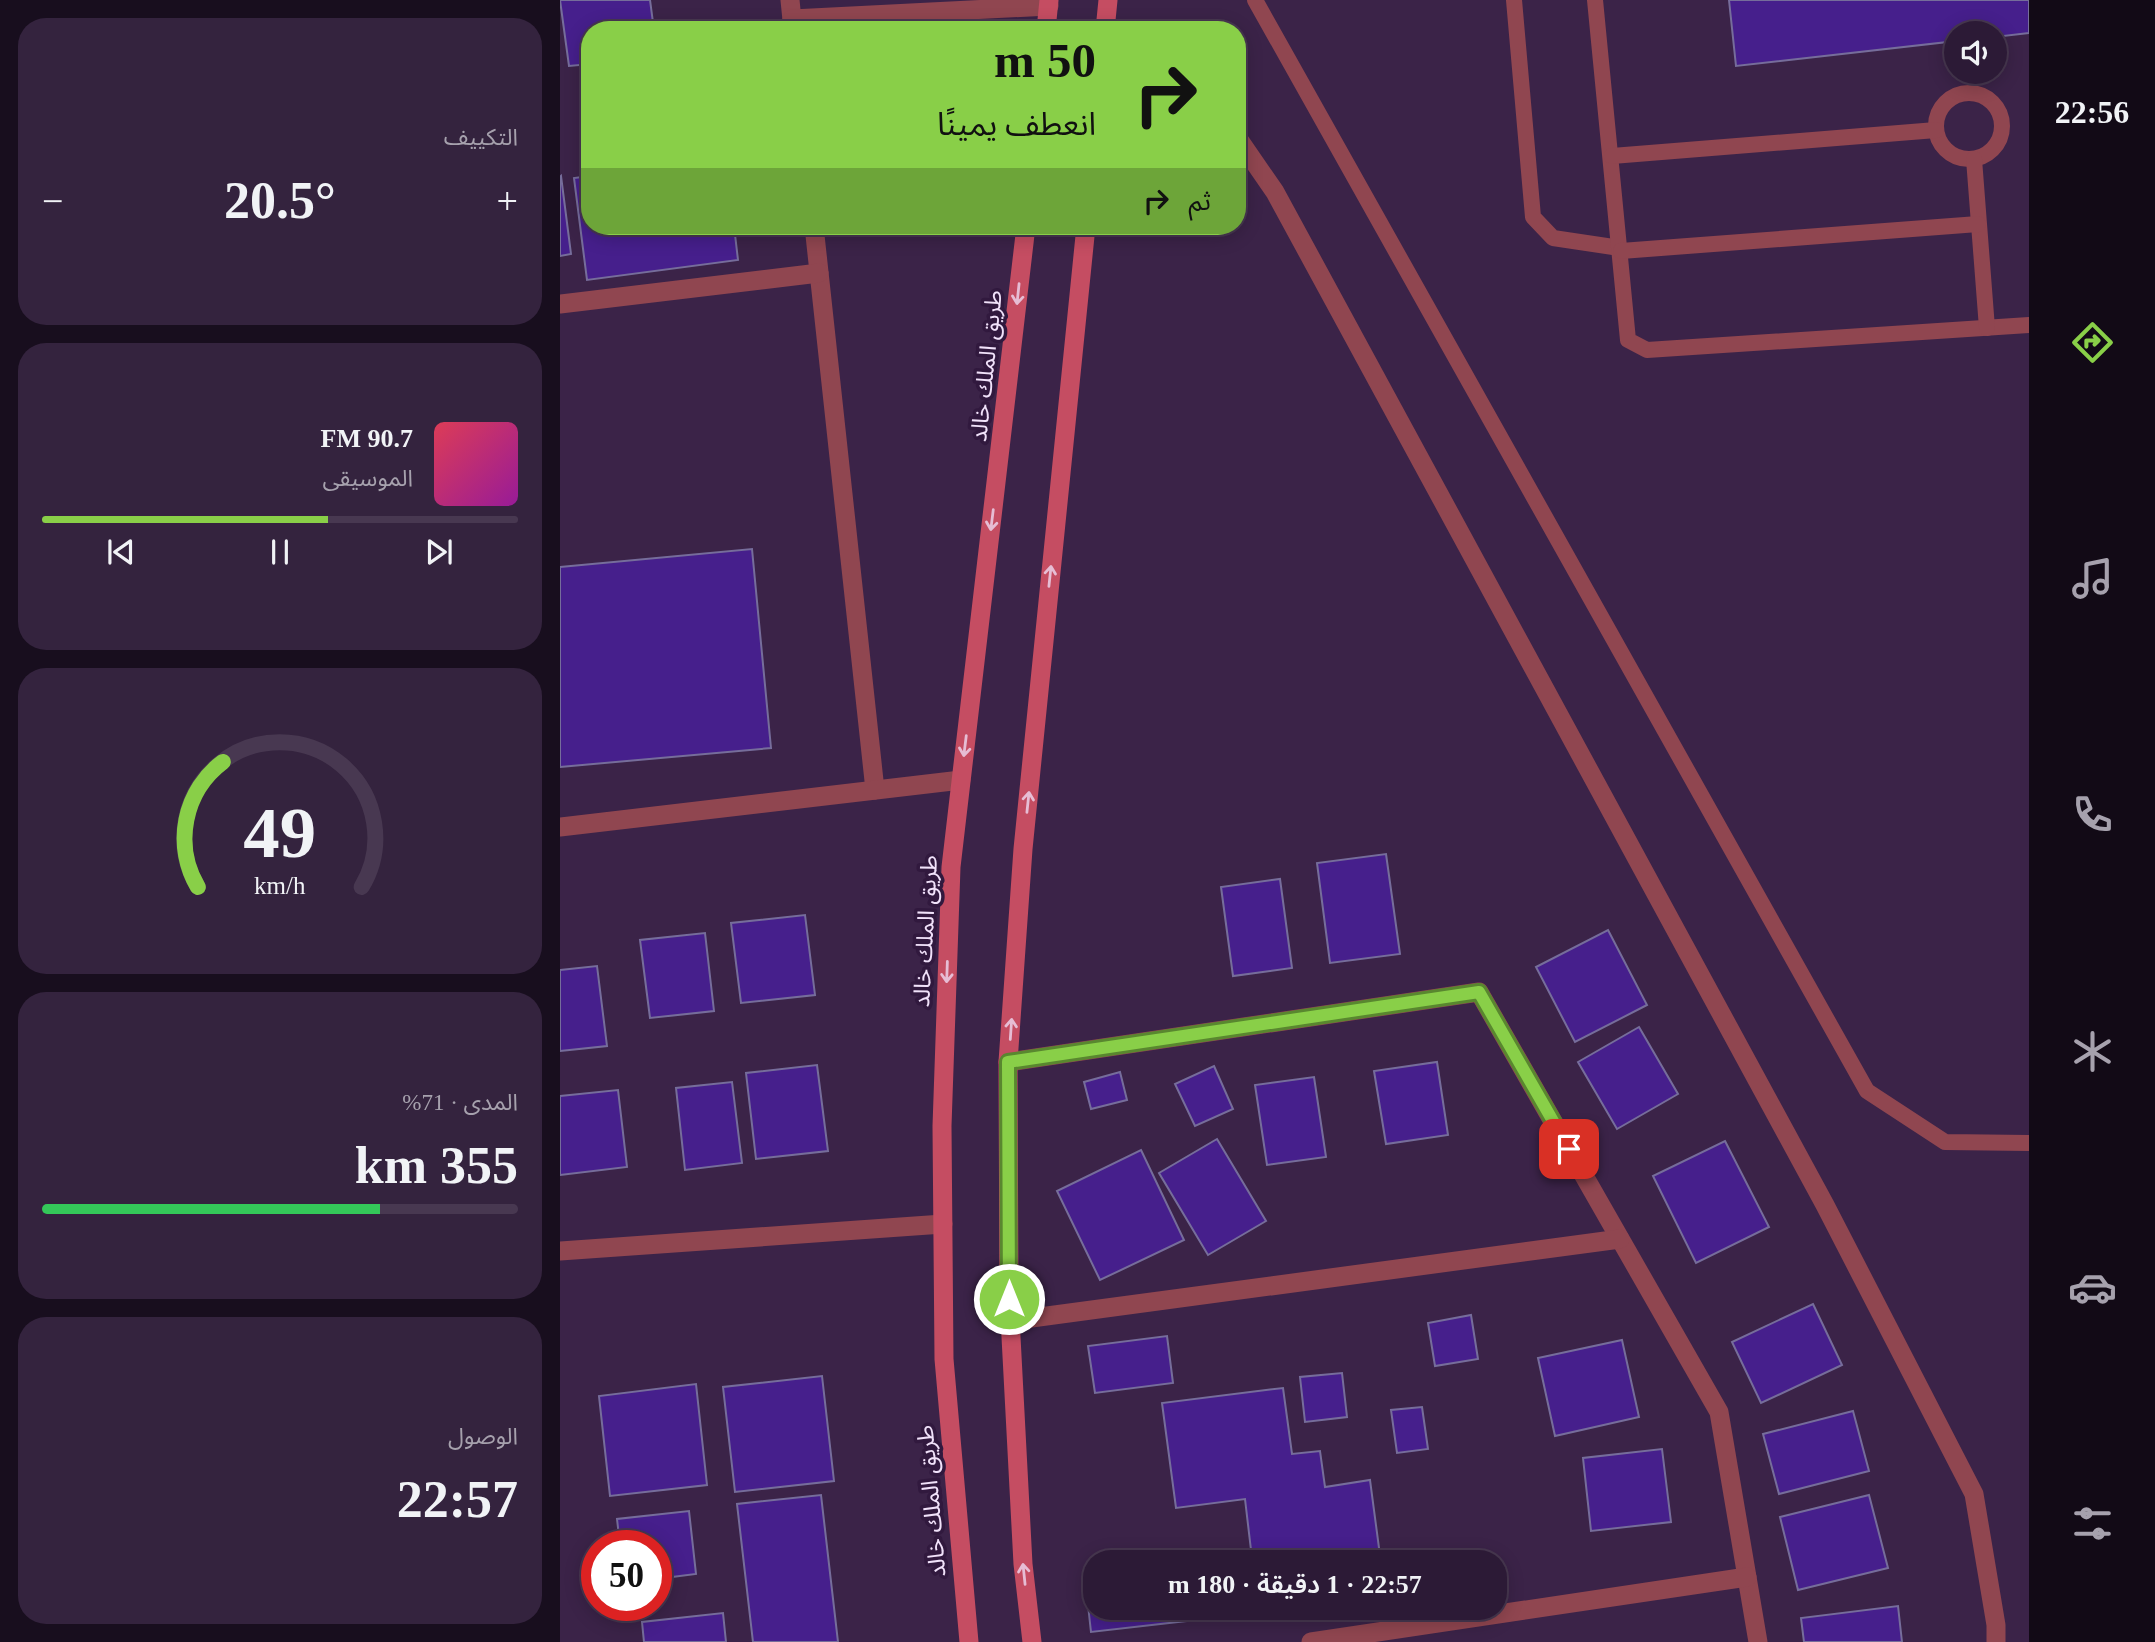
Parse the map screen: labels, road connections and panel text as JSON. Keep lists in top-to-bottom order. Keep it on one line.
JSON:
{"streets":{"main road":["طريق الملك خالد"]},"page":{"tabs":"22:56","tile":["التكييف",["المدى · 71%","355 km"],["الوصول","22:57"]],"turn":["50 m","انعطف يمينًا"],"then":"ثم","heat":["−","20.5°","+"],"song":["90.7 FM","الموسيقى"],"limit":"50","trip":"22:57 · 1 دقيقة · 180 m","gauge":["49","km/h"]}}
